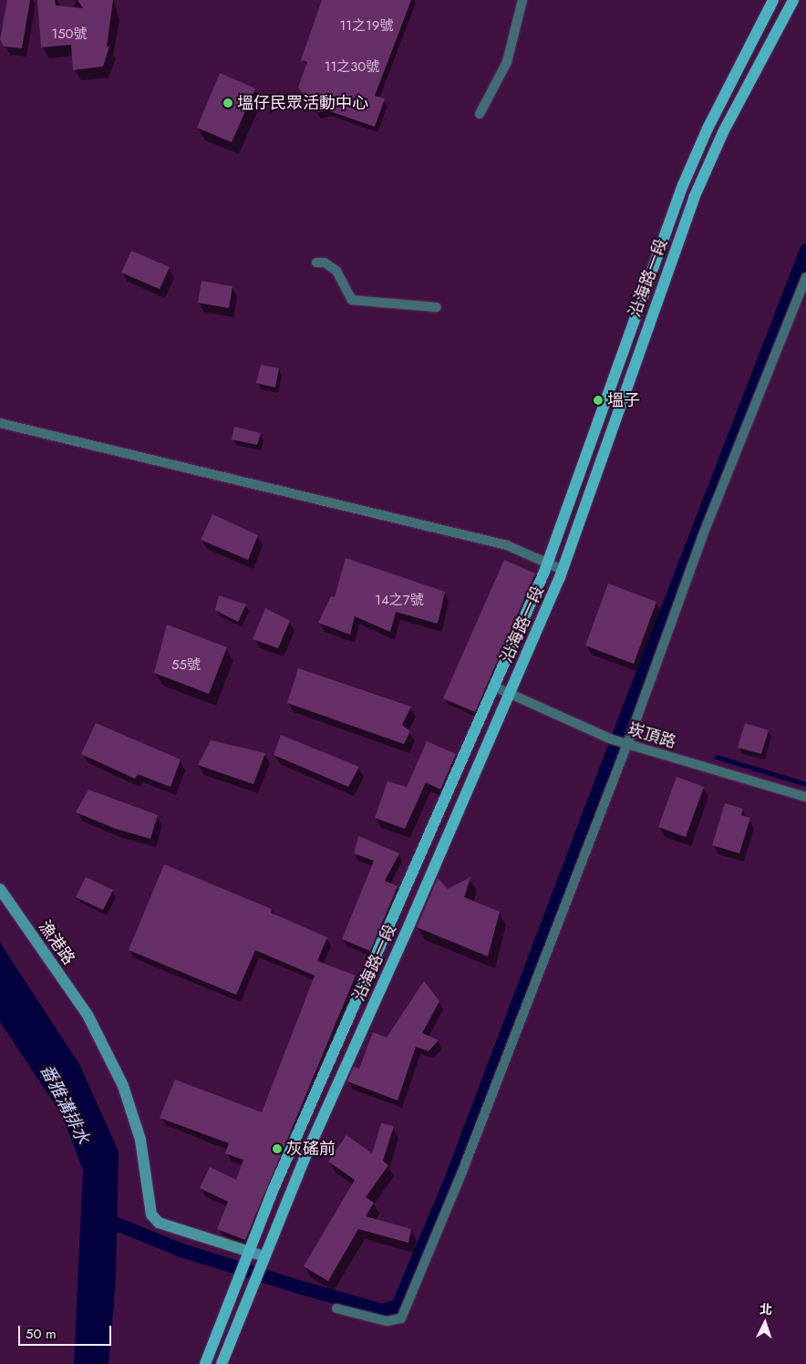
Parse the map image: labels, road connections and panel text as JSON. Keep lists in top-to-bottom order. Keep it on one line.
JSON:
{"streets":{"main road":["沿海路一段"],"street":["崁頂路","漁港路"]},"crossings":[["沿海路一段","崁頂路"],["沿海路一段","漁港路"]],"water":["番雅溝排水"],"places":["塭仔民眾活動中心","塭子","灰磘前"],"house_numbers":["11之19號","150號","11之30號","14之7號","55號"],"scale_bar":"50 m","north":"top"}
